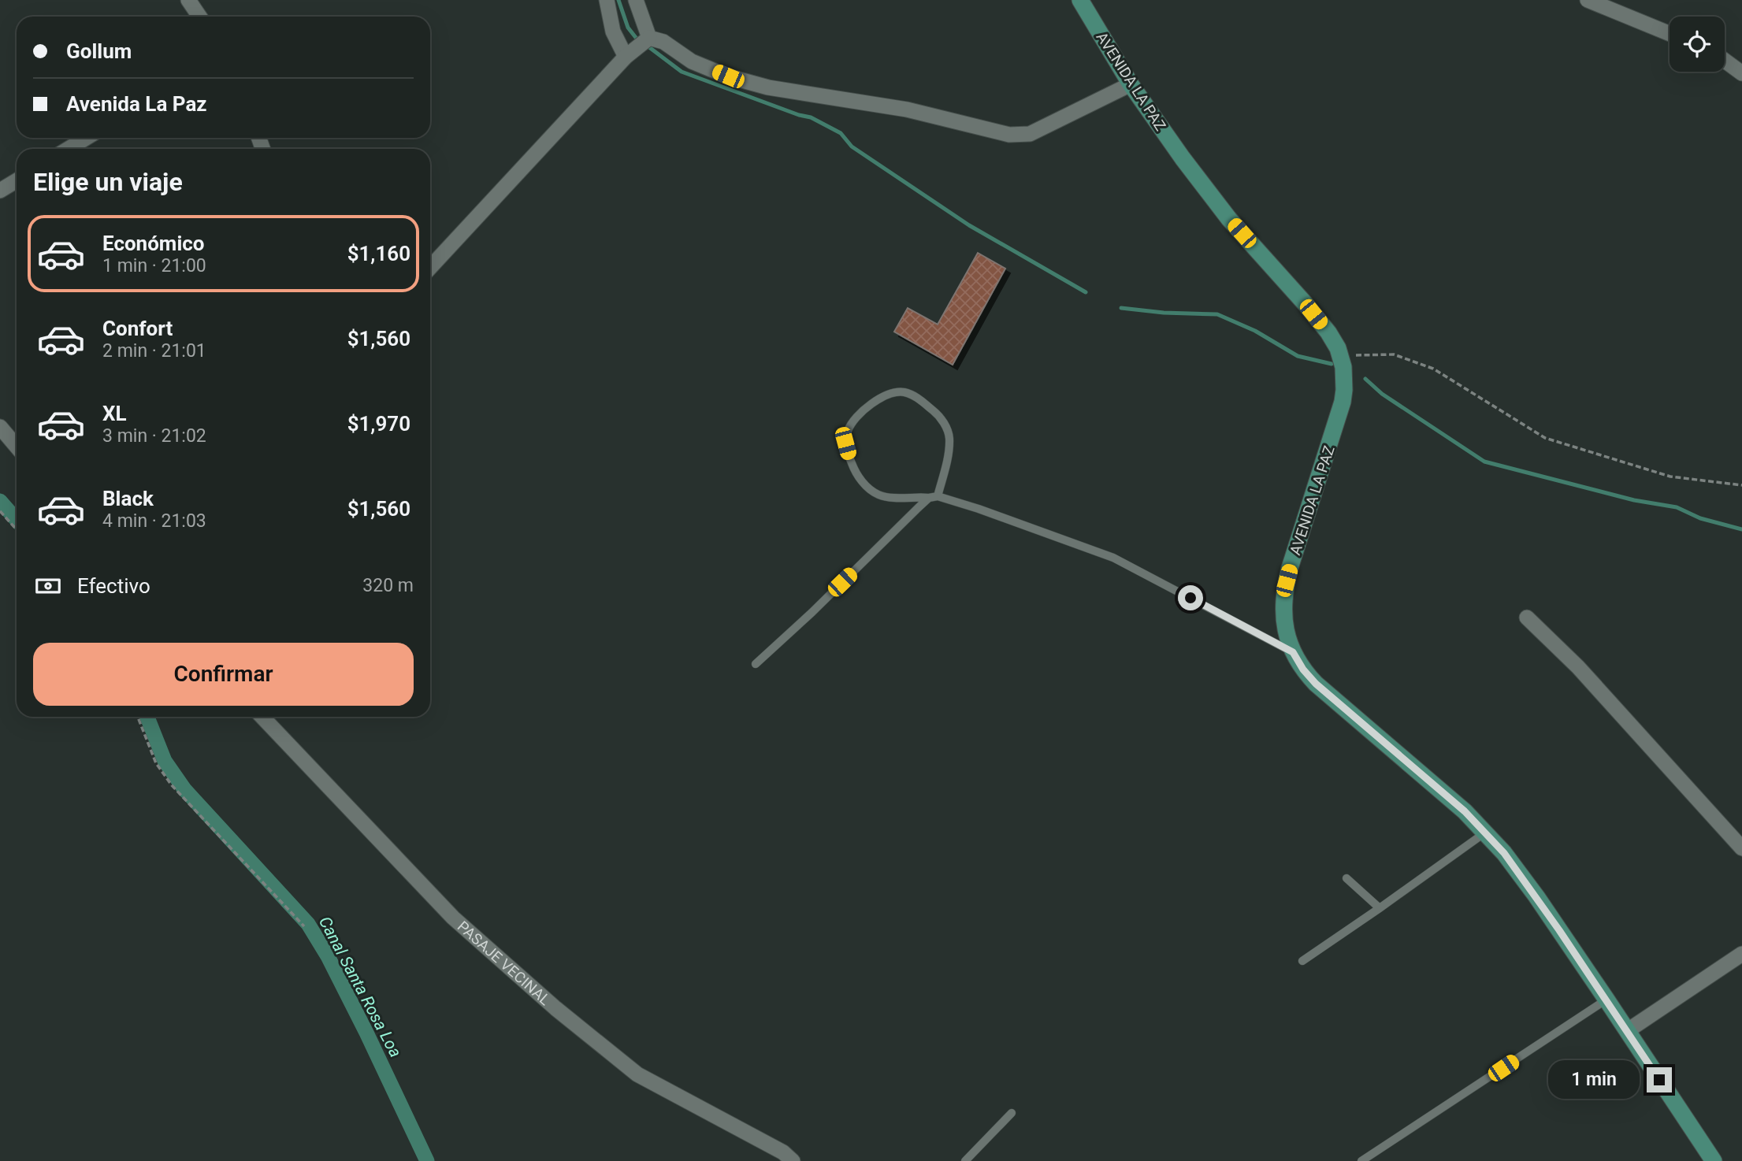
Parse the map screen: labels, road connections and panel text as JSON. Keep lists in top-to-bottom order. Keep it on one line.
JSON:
{"streets":{"main road":["AVENIDA LA PAZ"],"street":["PASAJE VECINAL"]},"water":["Canal Santa Rosa Loa"],"page":{"banner":["Gollum","Avenida La Paz"],"heading":"Elige un viaje","list":[{"name":"Económico","note":"1 min · 21:00","value":"$1,160"},{"name":"Confort","note":"2 min · 21:01","value":"$1,560"},{"name":"XL","note":"3 min · 21:02","value":"$1,970"},{"name":"Black","note":"4 min · 21:03","value":"$1,560"}],"pay":["Efectivo","320 m"],"buttons":"Confirmar","bubble":"1 min"}}
